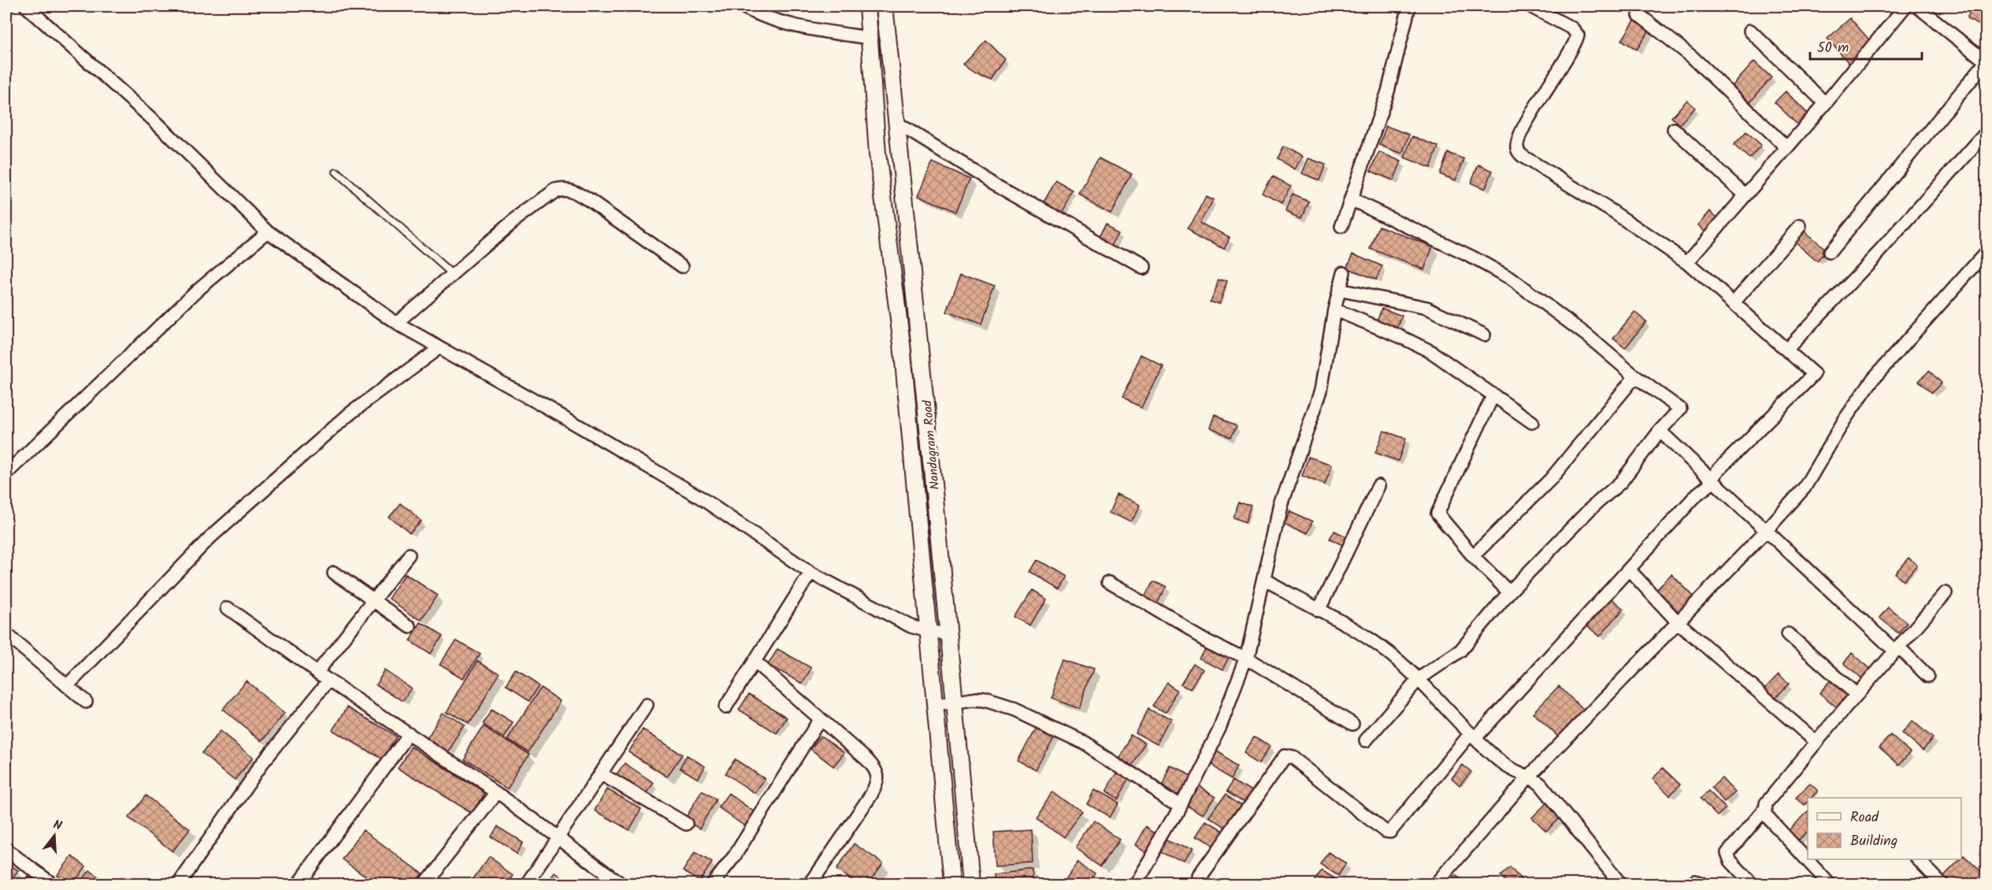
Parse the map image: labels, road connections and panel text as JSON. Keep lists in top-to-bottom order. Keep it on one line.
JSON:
{"streets":{"street":["Nandagram Road"]},"legend":["Road","Building"],"scale_bar":"50 m","north":"top"}
